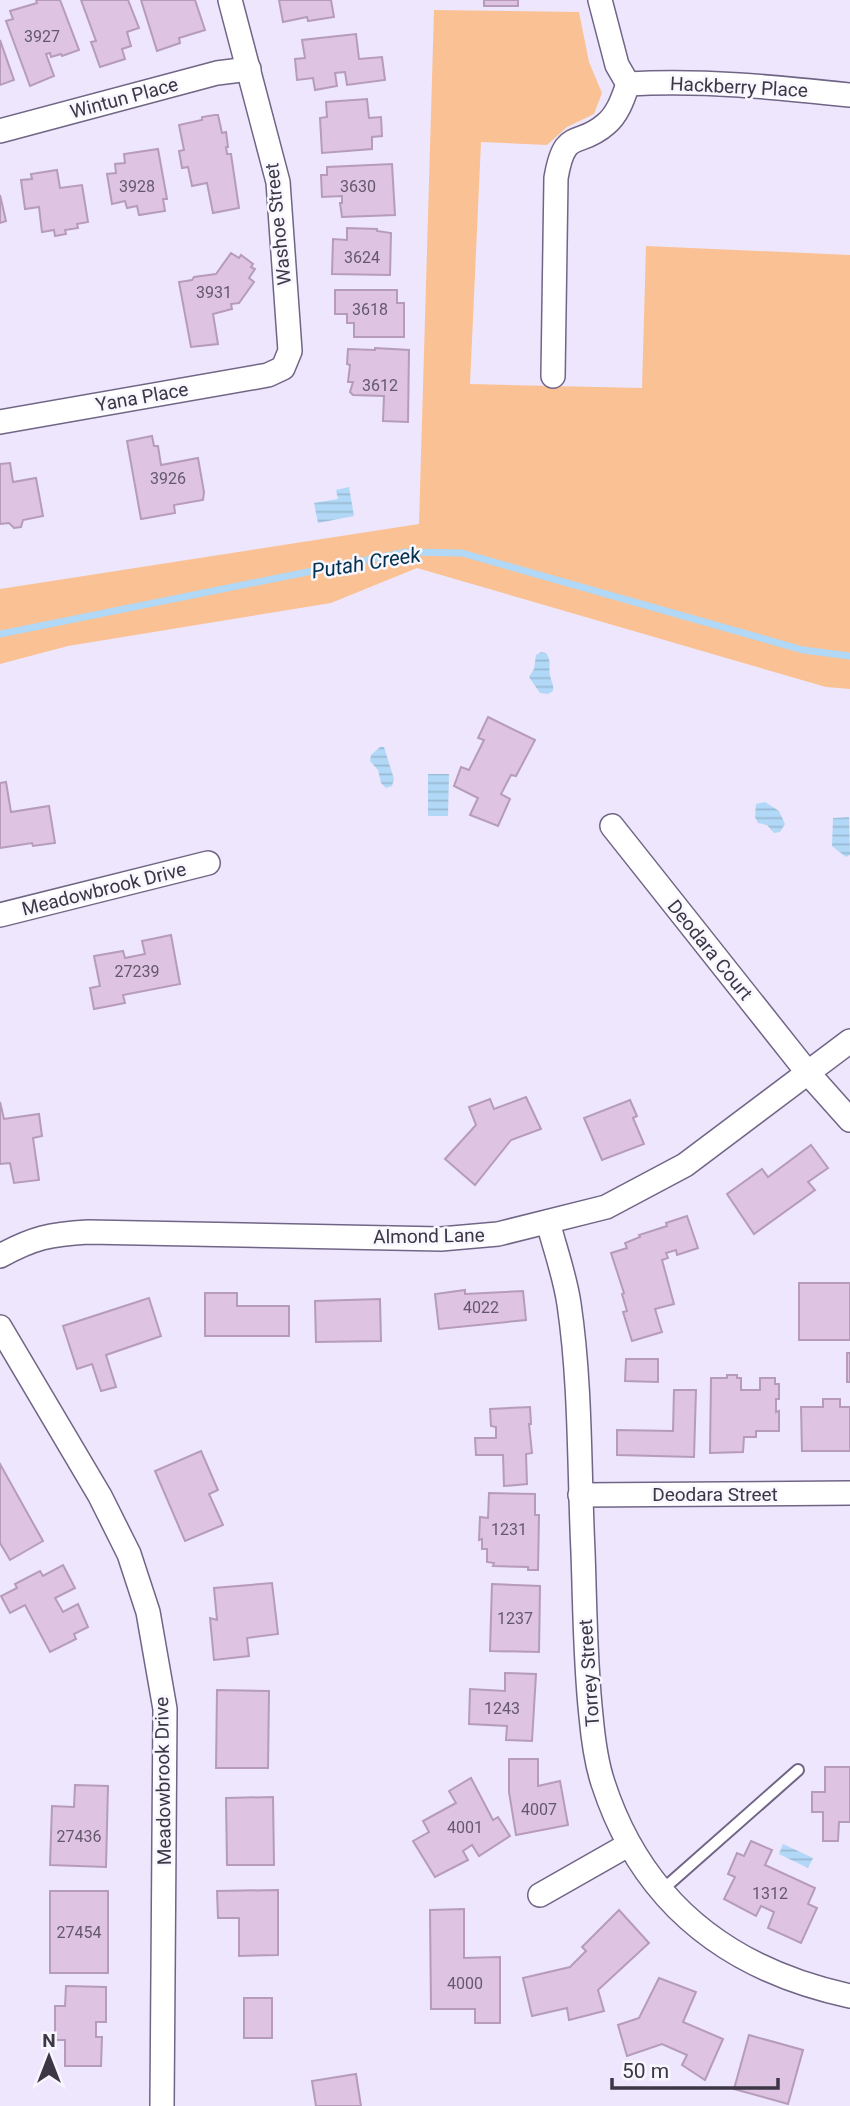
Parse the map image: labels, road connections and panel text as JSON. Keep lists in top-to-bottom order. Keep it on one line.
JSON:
{"streets":{"street":["Hackberry Place","Wintun Place","Washoe Street","Yana Place","Meadowbrook Drive","Deodara Court","Almond Lane","Deodara Street","Torrey Street"]},"crossings":[["Wintun Place","Washoe Street"],["Washoe Street","Yana Place"],["Deodara Court","Almond Lane"],["Almond Lane","Torrey Street"],["Deodara Street","Torrey Street"]],"water":["Putah Creek"],"house_numbers":["3927","3928","3630","3624","3931","3618","3612","3926","27239","4022","1231","1237","1243","4007","4001","27436","1312","27454","4000"],"scale_bar":"50 m","north":"top"}
